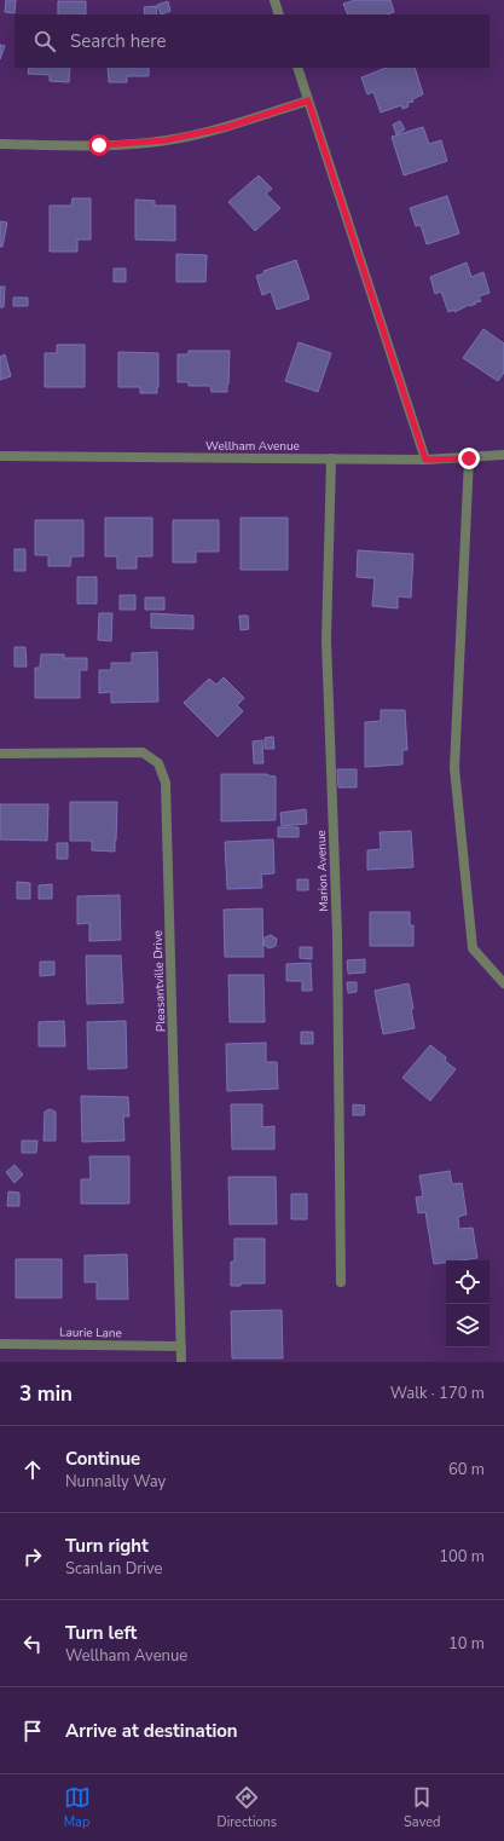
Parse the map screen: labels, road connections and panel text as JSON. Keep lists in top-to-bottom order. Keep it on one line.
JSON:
{"streets":{"street":["Wellham Avenue","Marion Avenue","Pleasantville Drive","Laurie Lane"]},"crossings":[["Wellham Avenue","Marion Avenue"],["Pleasantville Drive","Laurie Lane"]],"page":{"search":"Search here","heading":["3 min","Walk · 170 m"],"list":[["Continue","Nunnally Way","60 m"],["Turn right","Scanlan Drive","100 m"],["Turn left","Wellham Avenue","10 m"],"Arrive at destination"],"nav":["Map","Directions","Saved"]}}
